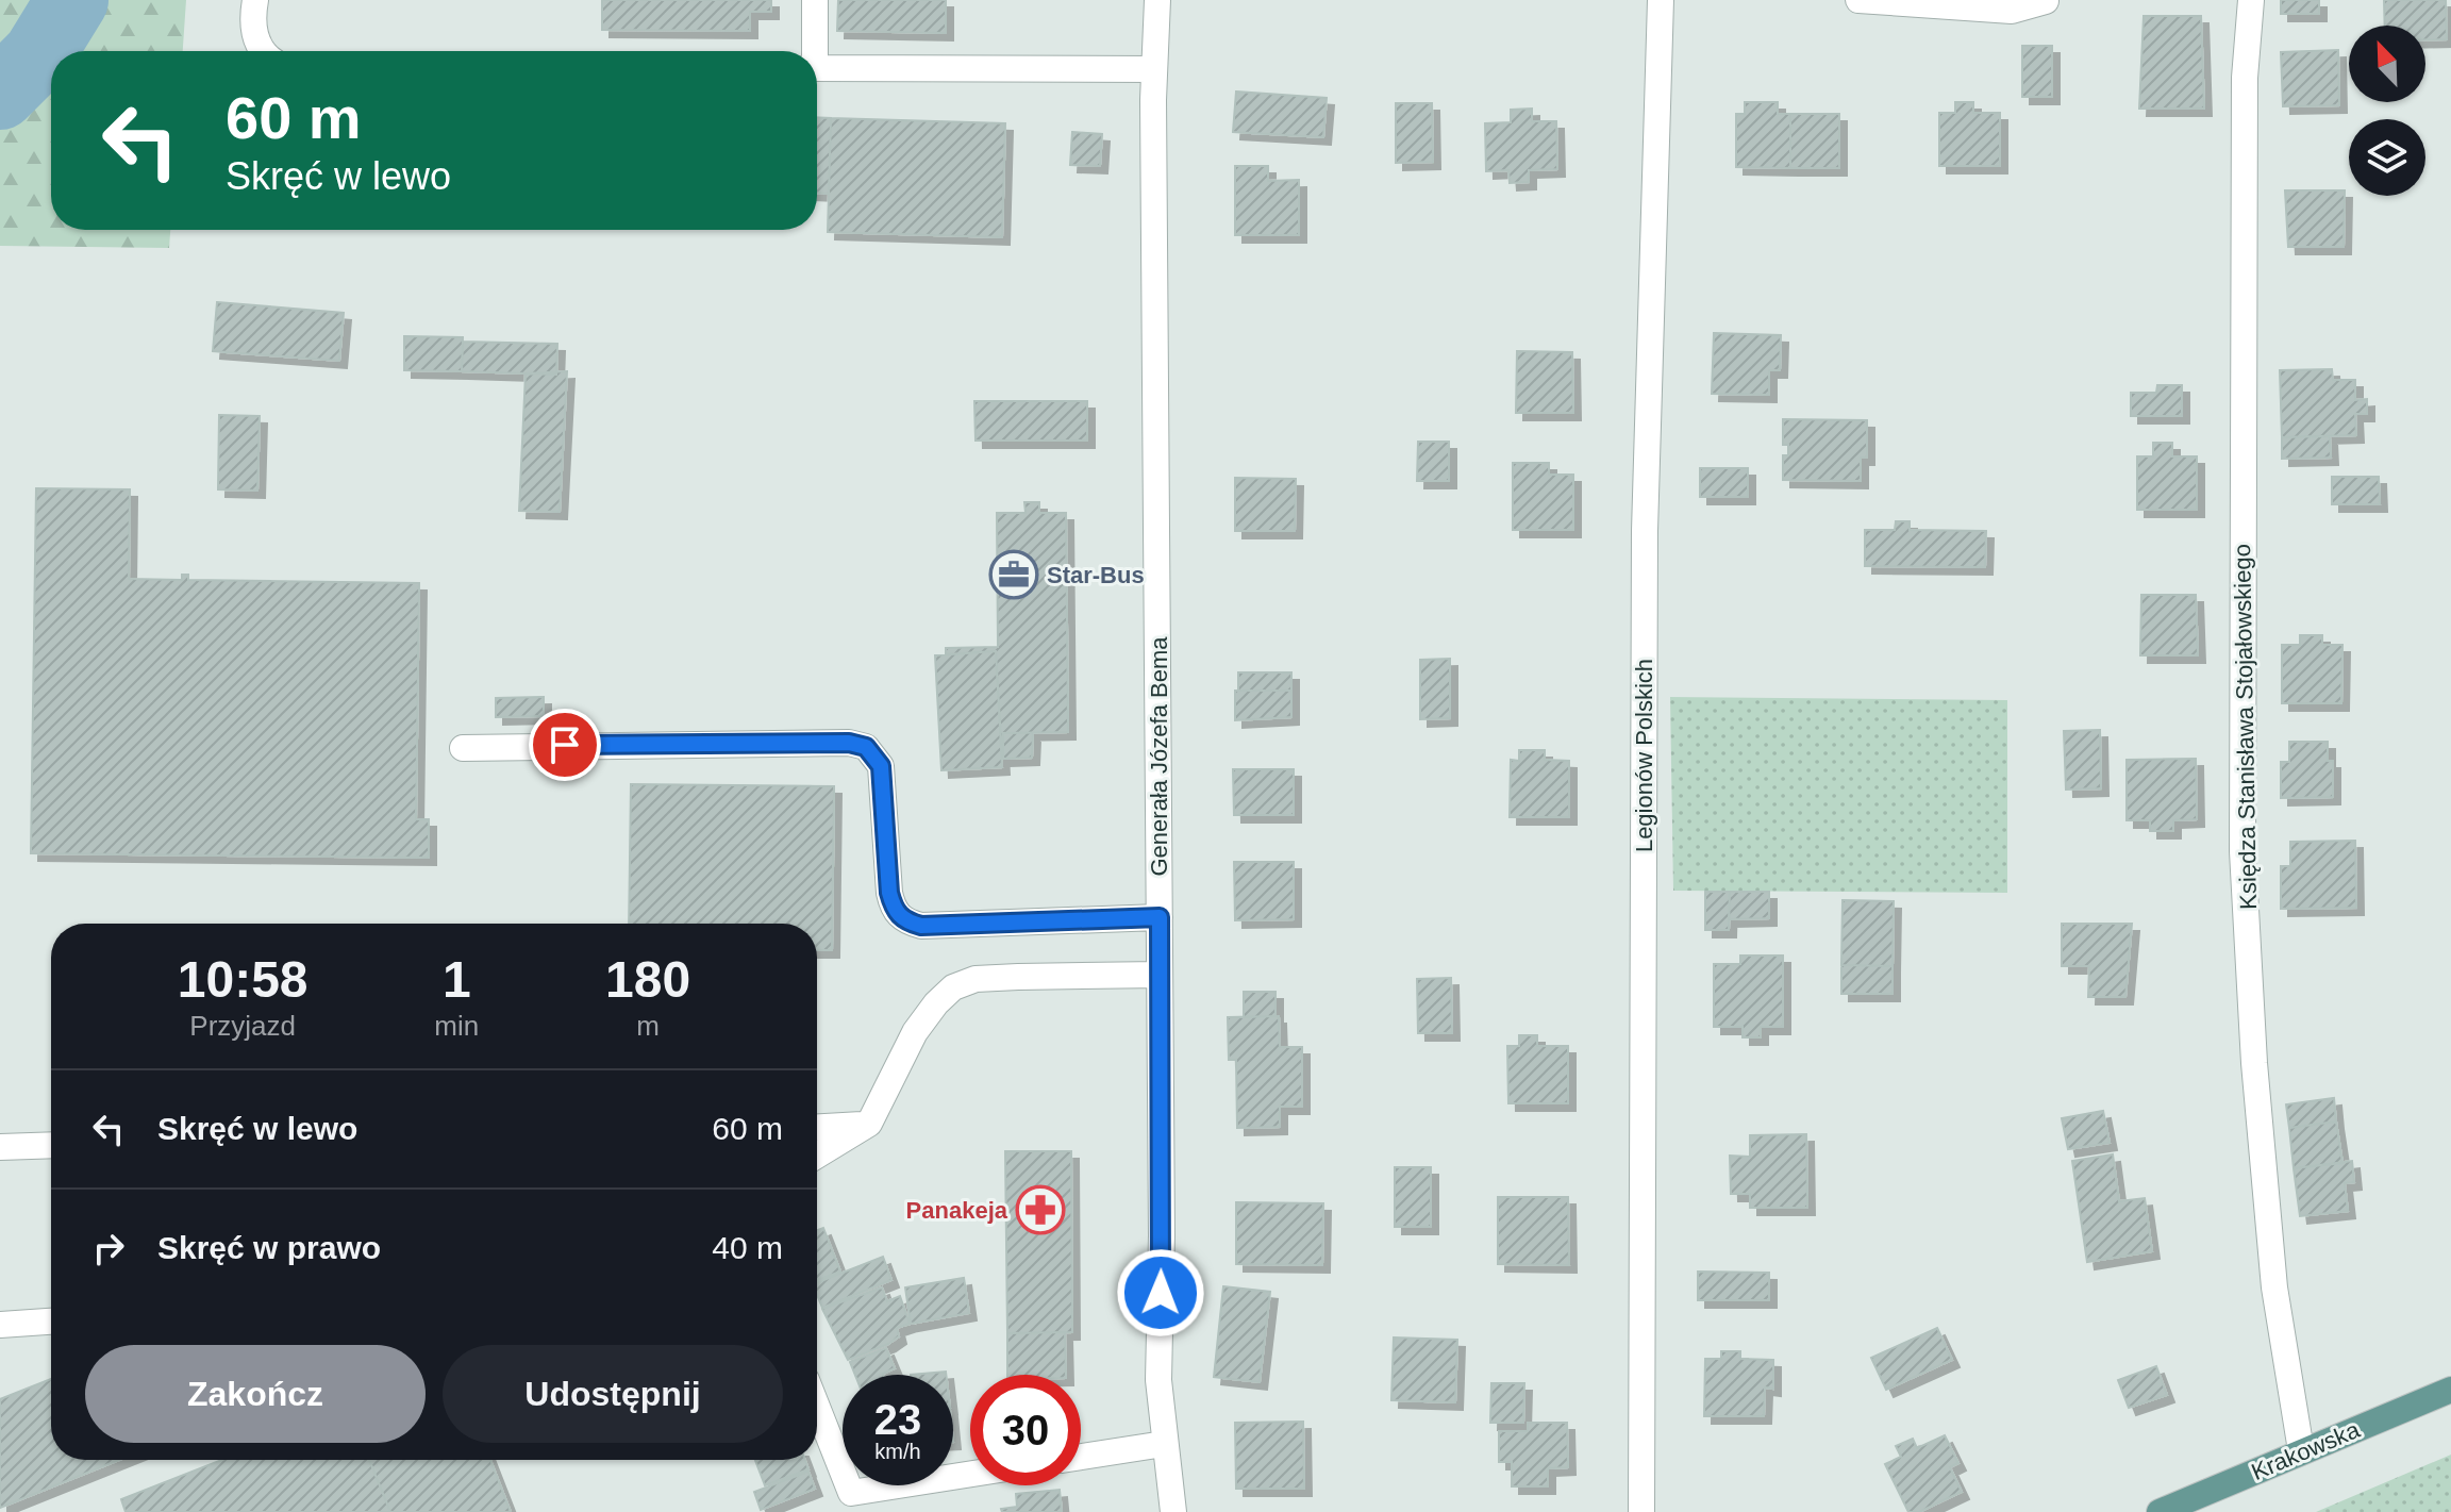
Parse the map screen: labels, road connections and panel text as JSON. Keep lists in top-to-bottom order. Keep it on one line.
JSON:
{"streets":{"main road":["Krakowska"],"street":["Księdza Stanisława Stojałowskiego","Legionów Polskich","Generała Józefa Bema"]},"crossings":[["Księdza Stanisława Stojałowskiego","Krakowska"]],"places":{"office":["Star-Bus"],"pharmacy":["Panakeja"]},"north":"top left","page":{"turn":["60 m","Skręć w lewo"],"eta":["10:58","Przyjazd","1","min","180","m"],"list":[{"name":"Skręć w lewo","value":"60 m"},{"name":"Skręć w prawo","value":"40 m"}],"buttons":["Zakończ","Udostępnij"],"speed":"23 km/h","limit":"30"}}
